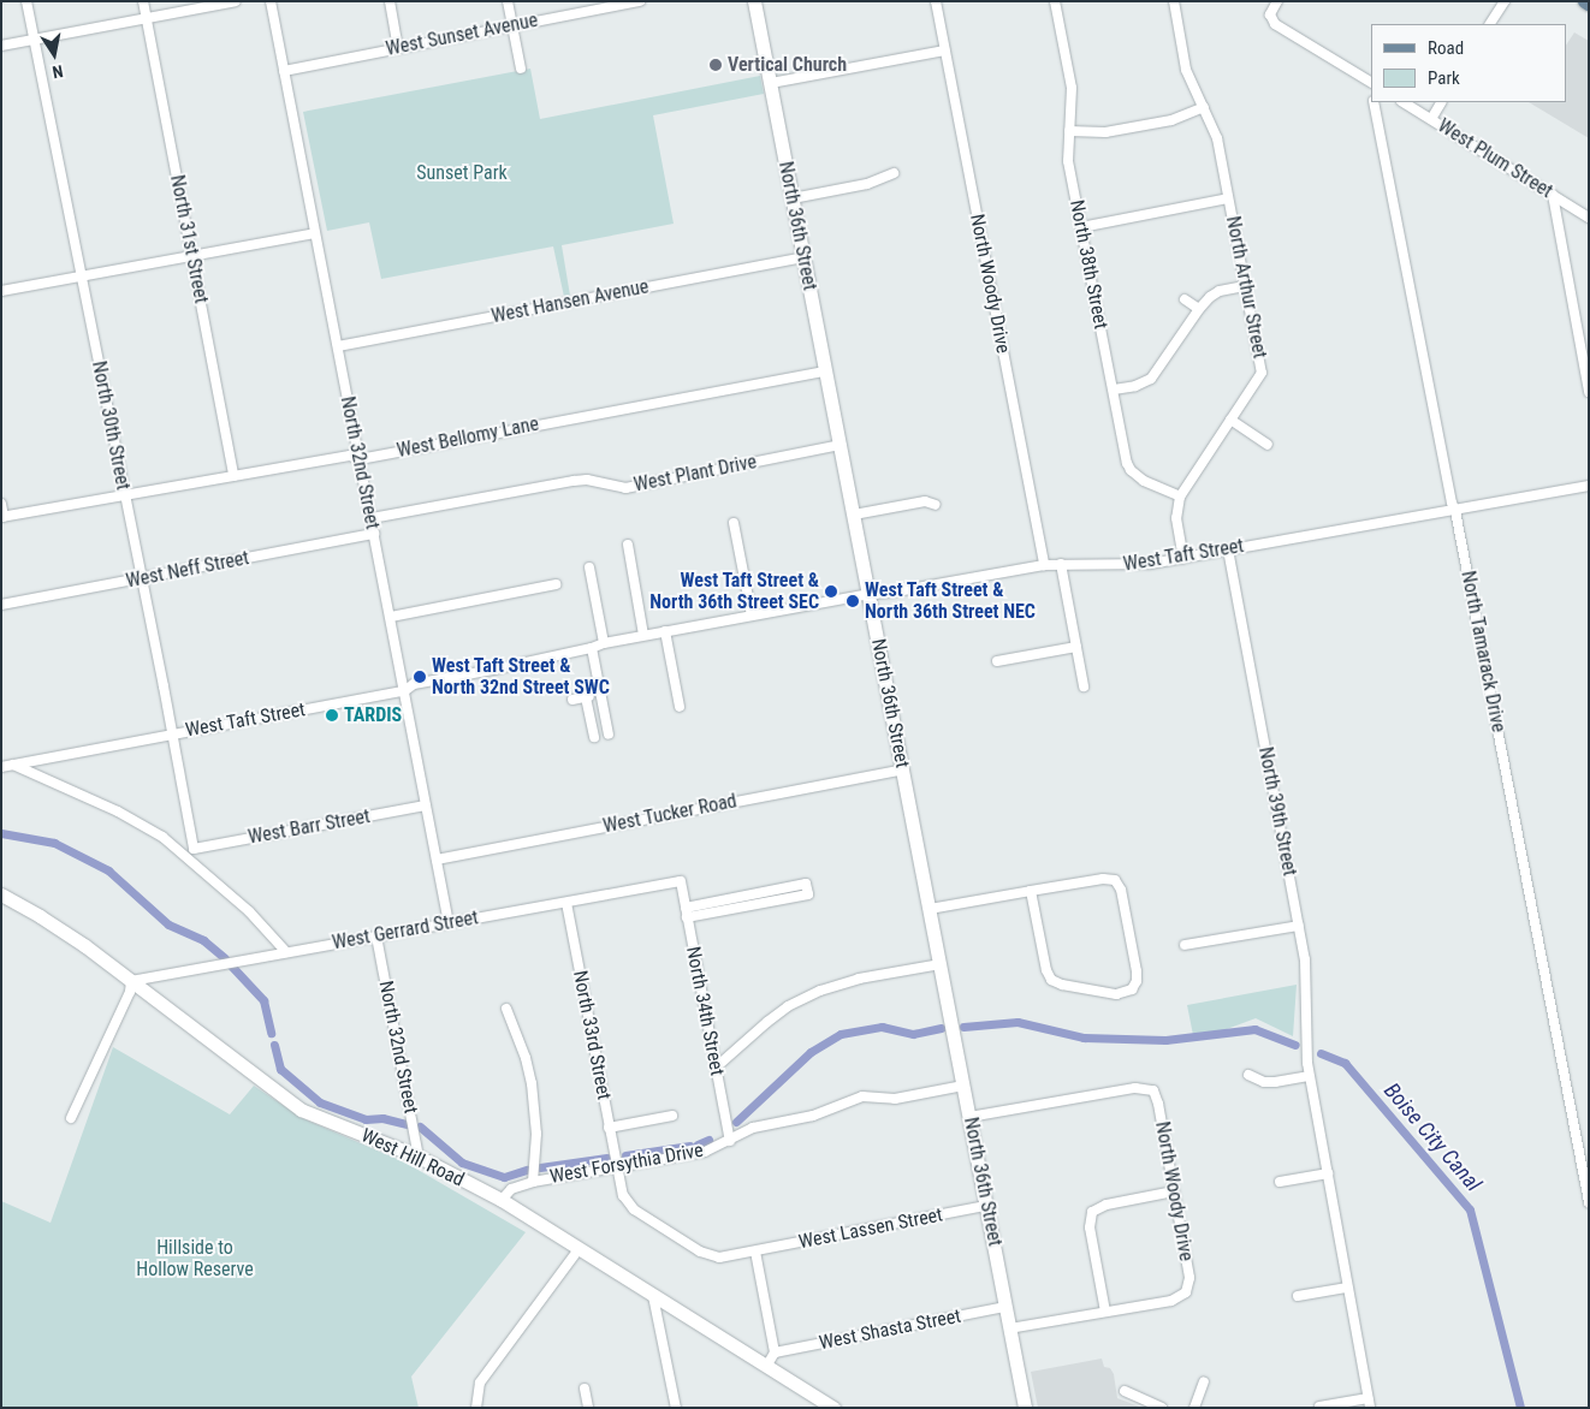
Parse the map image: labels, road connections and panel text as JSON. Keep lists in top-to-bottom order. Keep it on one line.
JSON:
{"streets":{"street":["West Sunset Avenue","West Plum Street","North 36th Street","North 31st Street","North 38th Street","North Woody Drive","North Arthur Street","West Hansen Avenue","North 30th Street","West Bellomy Lane","North 32nd Street","West Plant Drive","West Taft Street","West Neff Street","North Tamarack Drive","North 39th Street","West Tucker Road","West Barr Street","West Gerrard Street","North 34th Street","North 33rd Street","West Hill Road","West Forsythia Drive","West Lassen Street","West Shasta Street"]},"crossings":[["West Sunset Avenue","North 32nd Street"],["North 36th Street","North Woody Drive"],["North 36th Street","West Hansen Avenue"],["North 36th Street","West Bellomy Lane"],["North 36th Street","West Plant Drive"],["North 36th Street","West Taft Street"],["North 36th Street","West Tucker Road"],["North 36th Street","West Forsythia Drive"],["North 36th Street","West Lassen Street"],["North 36th Street","West Shasta Street"],["North 31st Street","West Bellomy Lane"],["North 38th Street","North Arthur Street"],["North Woody Drive","West Taft Street"],["North Arthur Street","West Taft Street"],["West Hansen Avenue","North 32nd Street"],["North 30th Street","West Bellomy Lane"],["North 30th Street","West Taft Street"],["North 30th Street","West Neff Street"],["North 30th Street","West Barr Street"],["West Bellomy Lane","North 32nd Street"],["North 32nd Street","West Plant Drive"],["North 32nd Street","West Taft Street"],["North 32nd Street","West Neff Street"],["North 32nd Street","West Tucker Road"],["North 32nd Street","West Barr Street"],["North 32nd Street","West Gerrard Street"],["North 32nd Street","West Hill Road"],["West Taft Street","North Tamarack Drive"],["West Taft Street","North 39th Street"],["West Gerrard Street","North 34th Street"],["West Gerrard Street","North 33rd Street"],["West Gerrard Street","West Hill Road"],["North 34th Street","West Forsythia Drive"],["North 33rd Street","West Forsythia Drive"],["North 33rd Street","West Lassen Street"],["West Hill Road","West Forsythia Drive"]],"water":["Boise City Canal"],"parks":["Sunset Park","Hillside to Hollow Reserve"],"places":["Vertical Church","West Taft Street & North 36th Street SEC","West Taft Street & North 36th Street NEC","West Taft Street & North 32nd Street SWC","TARDIS"],"legend":["Road","Park"],"north":"bottom"}
